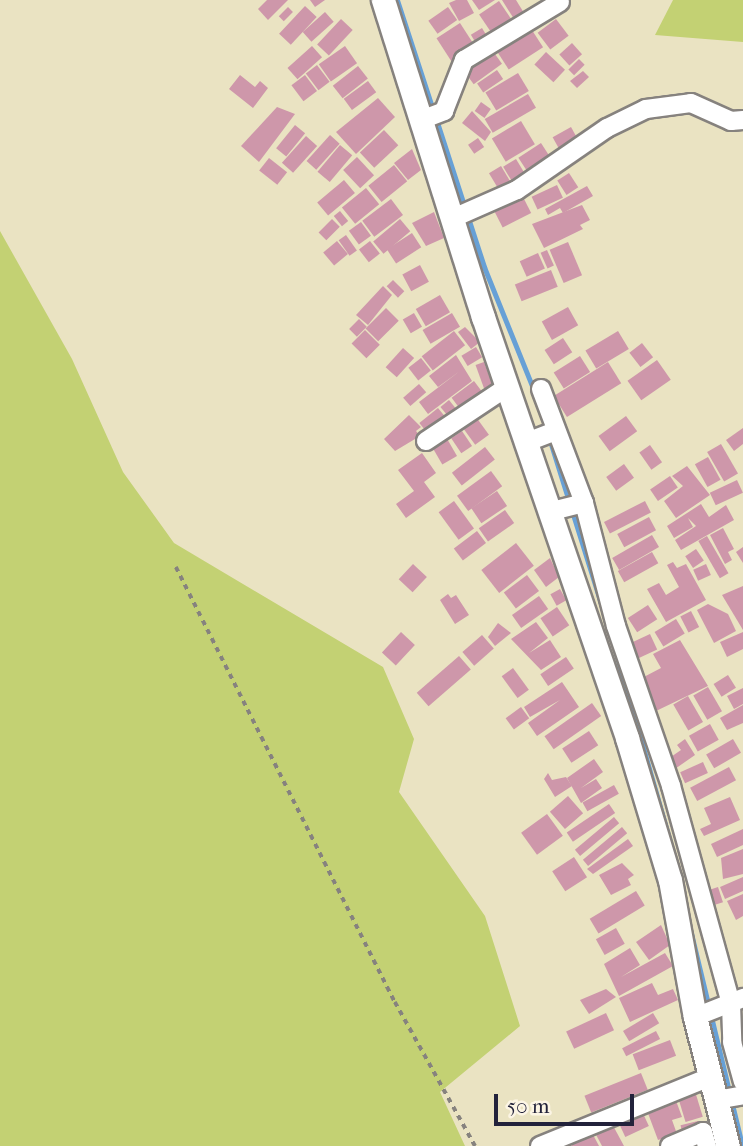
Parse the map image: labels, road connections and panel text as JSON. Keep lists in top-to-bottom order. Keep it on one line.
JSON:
{"scale_bar":"50 m"}
